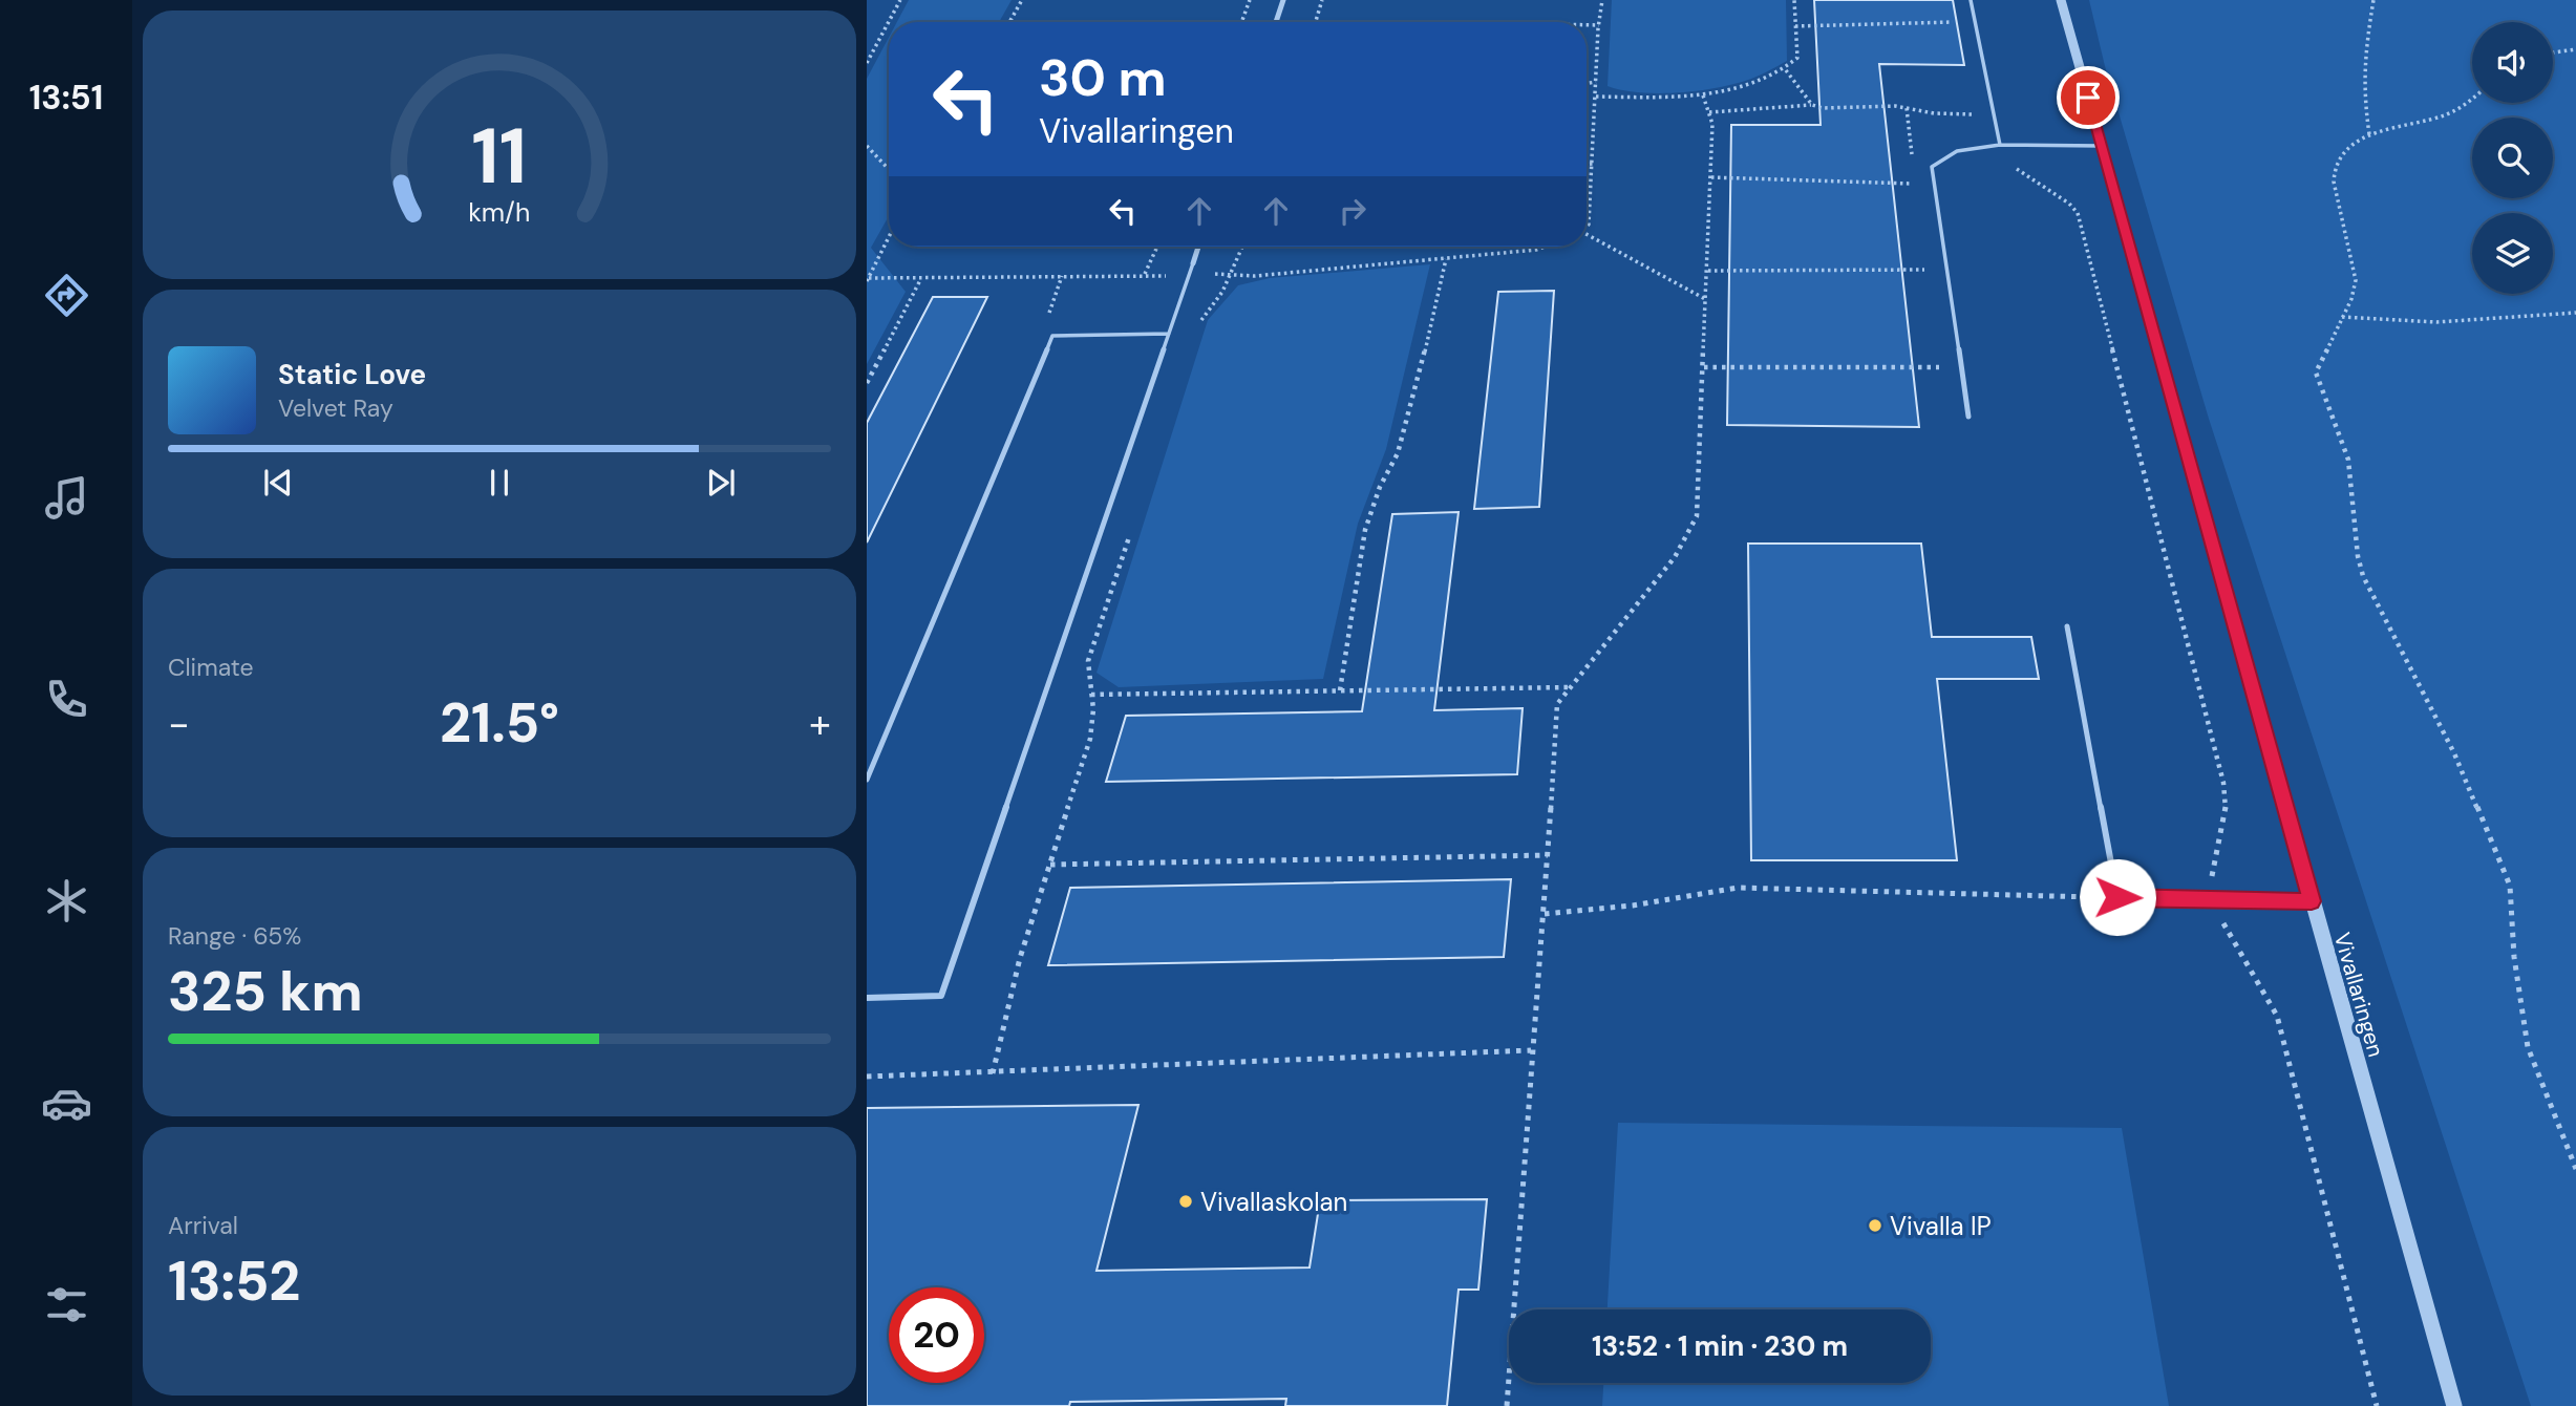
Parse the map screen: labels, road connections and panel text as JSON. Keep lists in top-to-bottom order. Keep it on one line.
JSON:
{"streets":{"street":["Vivallaringen"]},"places":["Vivallaskolan","Vivalla IP"],"page":{"tabs":"13:51","turn":["30 m","Vivallaringen"],"song":["Static Love","Velvet Ray"],"tile":["Climate",["Range · 65%","325 km"],["Arrival","13:52"]],"heat":["−","21.5°","+"],"limit":"20","trip":"13:52 · 1 min · 230 m","gauge":["11","km/h"]}}
